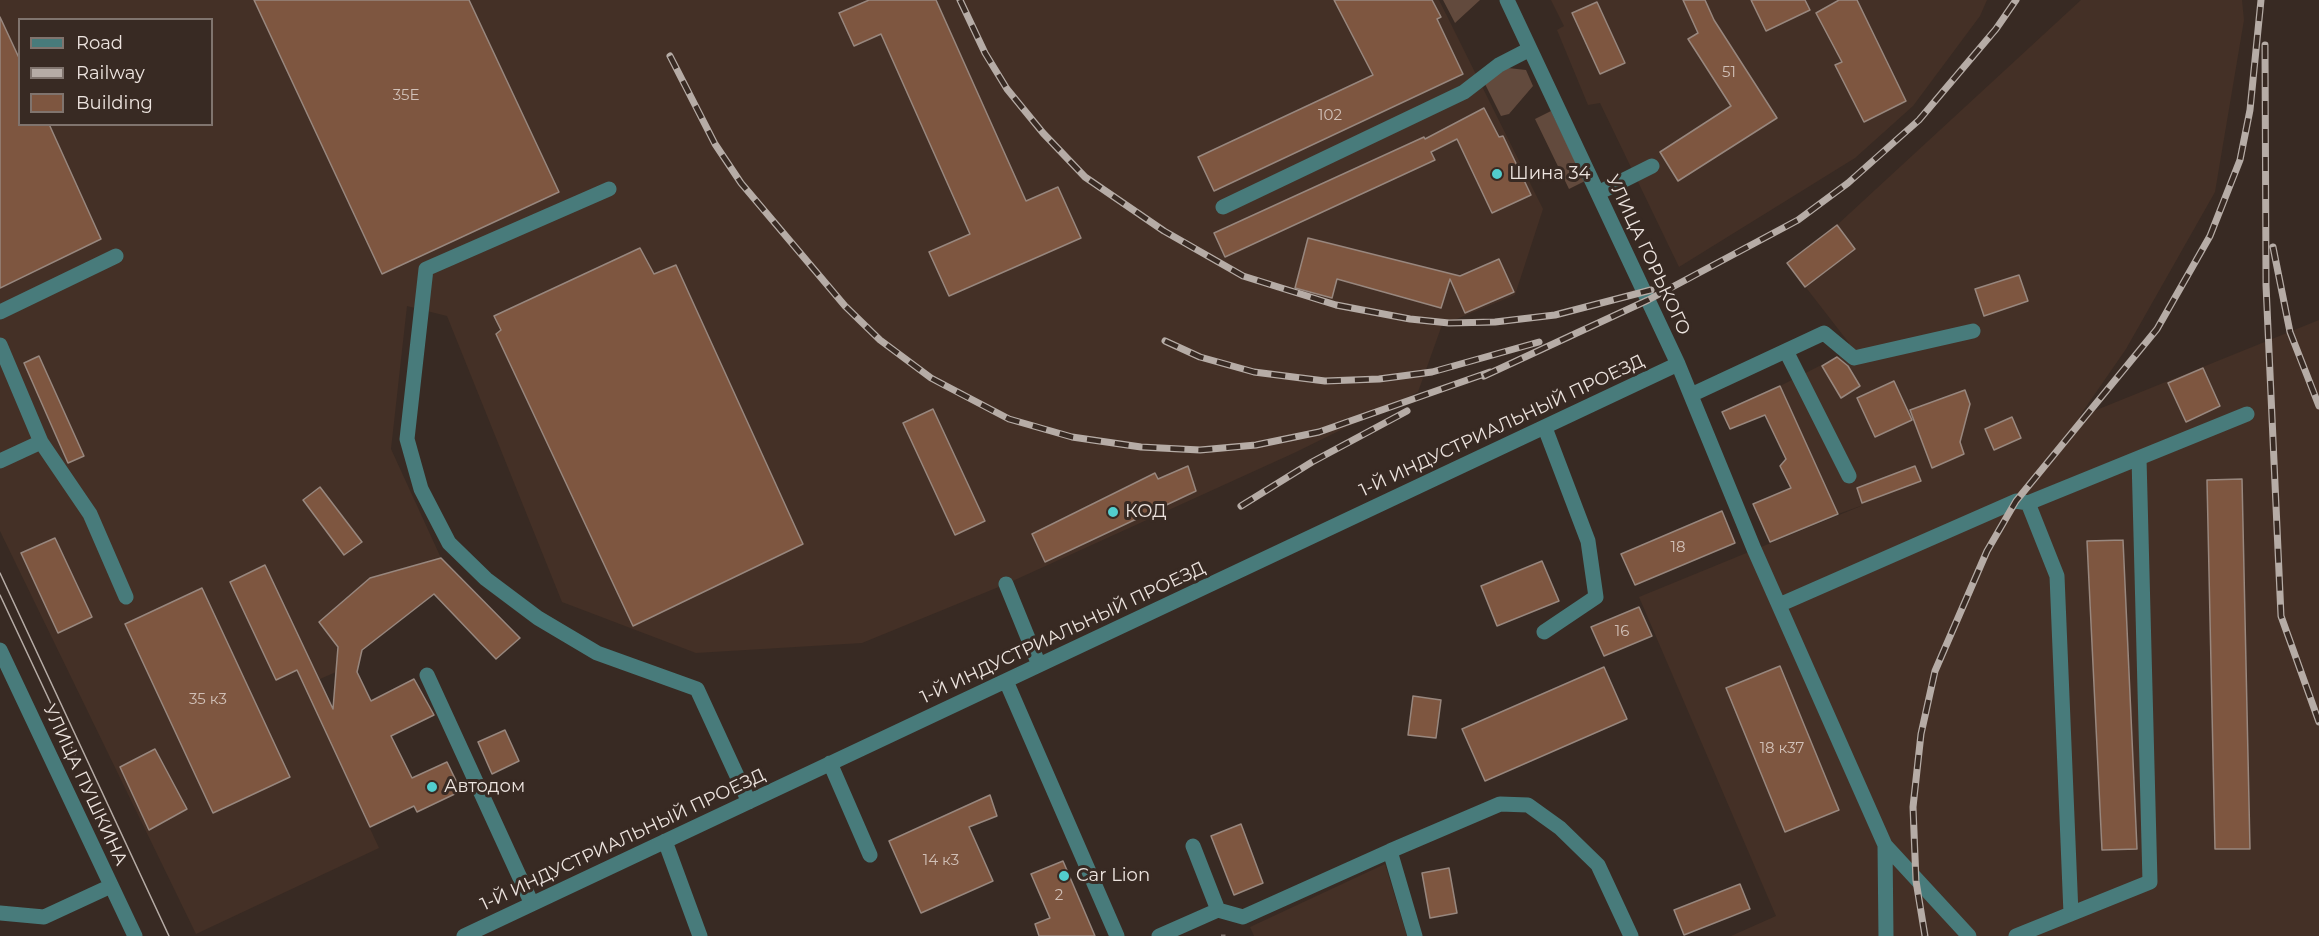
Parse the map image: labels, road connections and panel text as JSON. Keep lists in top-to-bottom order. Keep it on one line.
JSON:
{"streets":{"street":["УЛИЦА ГОРЬКОГО","1-Й ИНДУСТРИАЛЬНЫЙ ПРОЕЗД","УЛИЦА ПУШКИНА"]},"crossings":[["УЛИЦА ГОРЬКОГО","1-Й ИНДУСТРИАЛЬНЫЙ ПРОЕЗД"]],"places":["Шина 34","КОД","Автодом","Car Lion"],"house_numbers":["51","35Е","102","18","16","35 к3","18 к37","14 к3","2"],"legend":["Road","Railway","Building"]}
